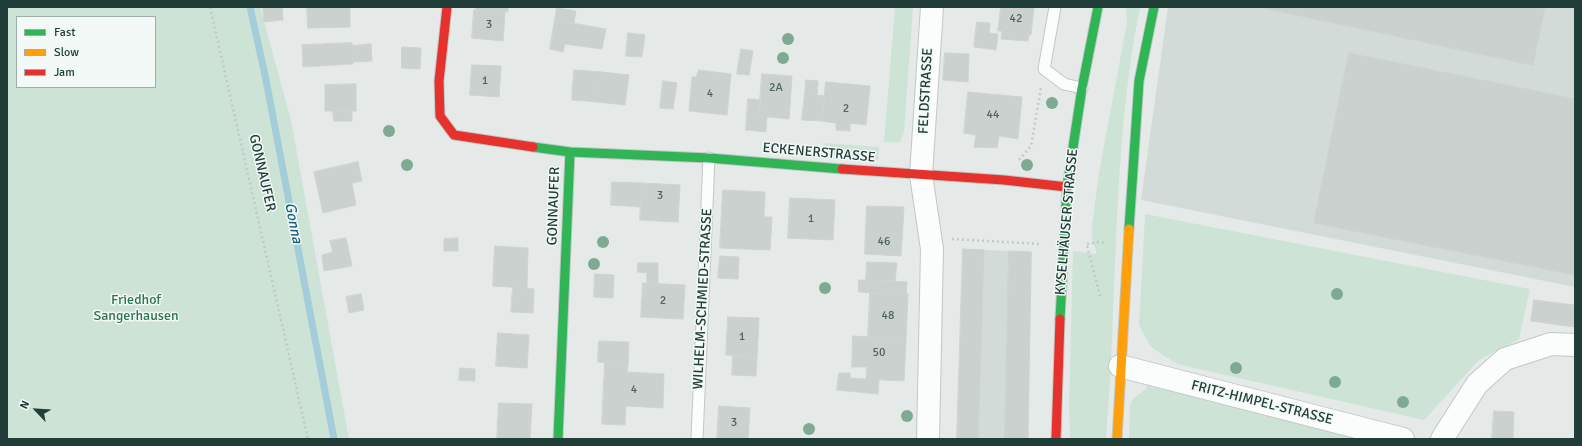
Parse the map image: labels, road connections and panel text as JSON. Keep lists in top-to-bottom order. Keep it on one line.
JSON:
{"streets":{"street":["FELDSTRASSE","ECKENERSTRASSE","GONNAUFER","KYSELHÄUSER STRASSE","FRITZ-HIMPEL-STRASSE"],"lane":["WILHELM-SCHMIED-STRASSE"]},"crossings":[["FELDSTRASSE","ECKENERSTRASSE"],["ECKENERSTRASSE","GONNAUFER"],["ECKENERSTRASSE","KYSELHÄUSER STRASSE"],["ECKENERSTRASSE","WILHELM-SCHMIED-STRASSE"]],"water":["Gonna"],"parks":["Friedhof Sangerhausen"],"house_numbers":["42","3","1","2A","4","2","44","3","1","46","2","48","1","50","4","3"],"legend":["Fast","Slow","Jam"],"north":"top left"}
